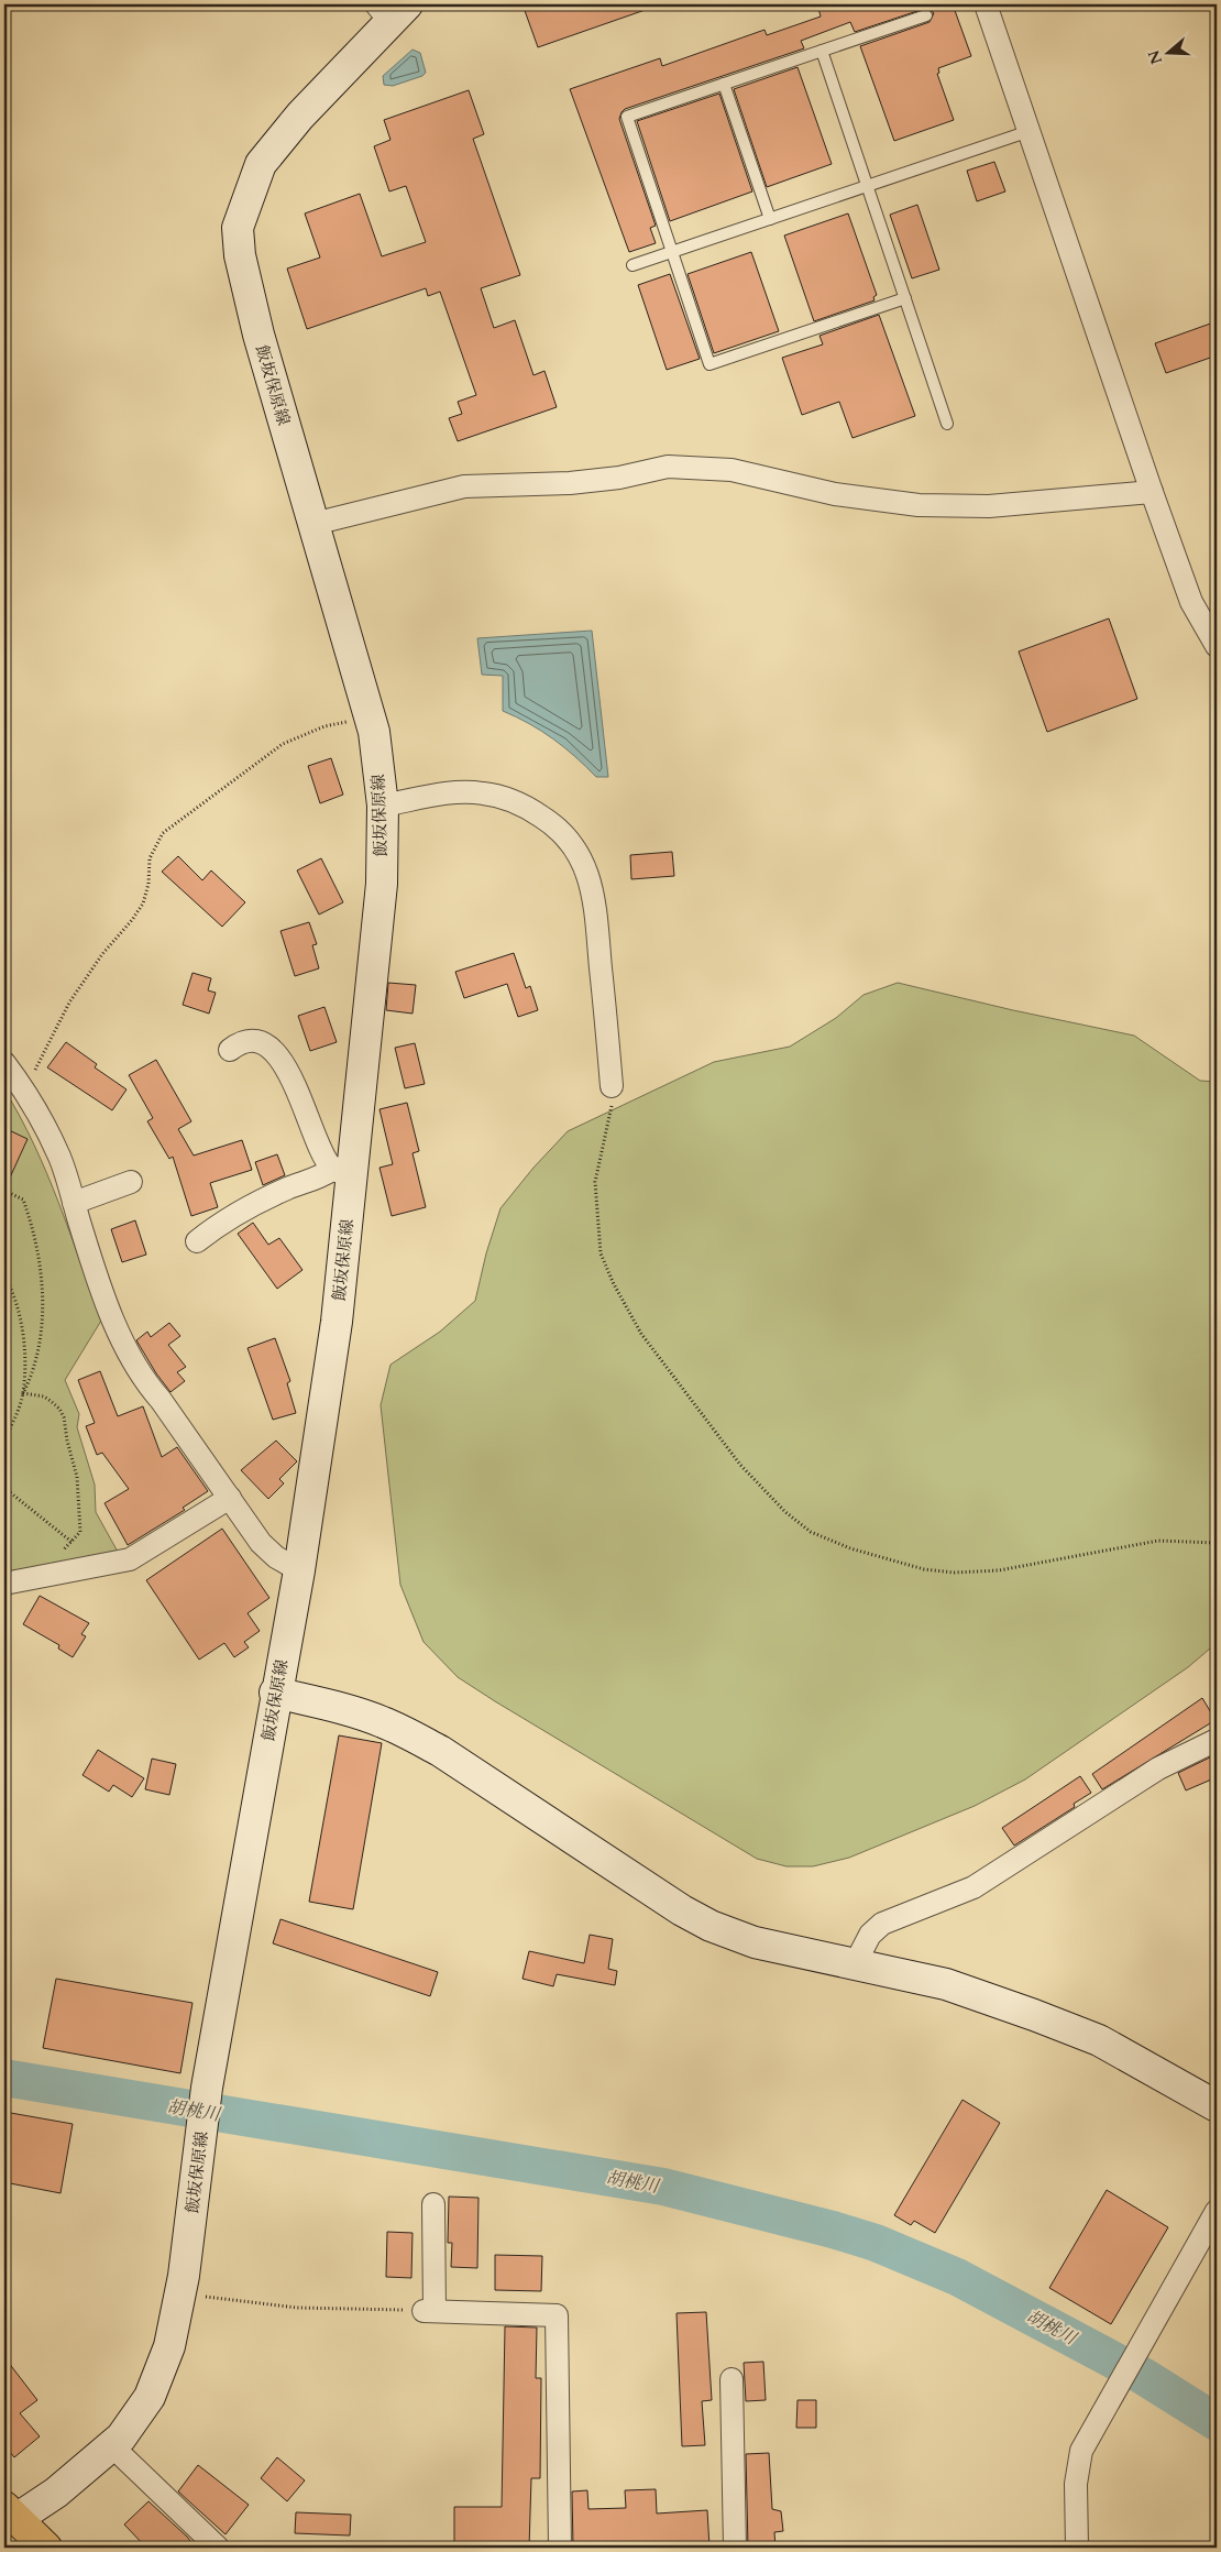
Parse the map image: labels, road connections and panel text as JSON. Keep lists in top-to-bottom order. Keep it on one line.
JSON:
{"streets":{"main road":["飯坂保原線"]},"water":["胡桃川"],"north":"left"}
